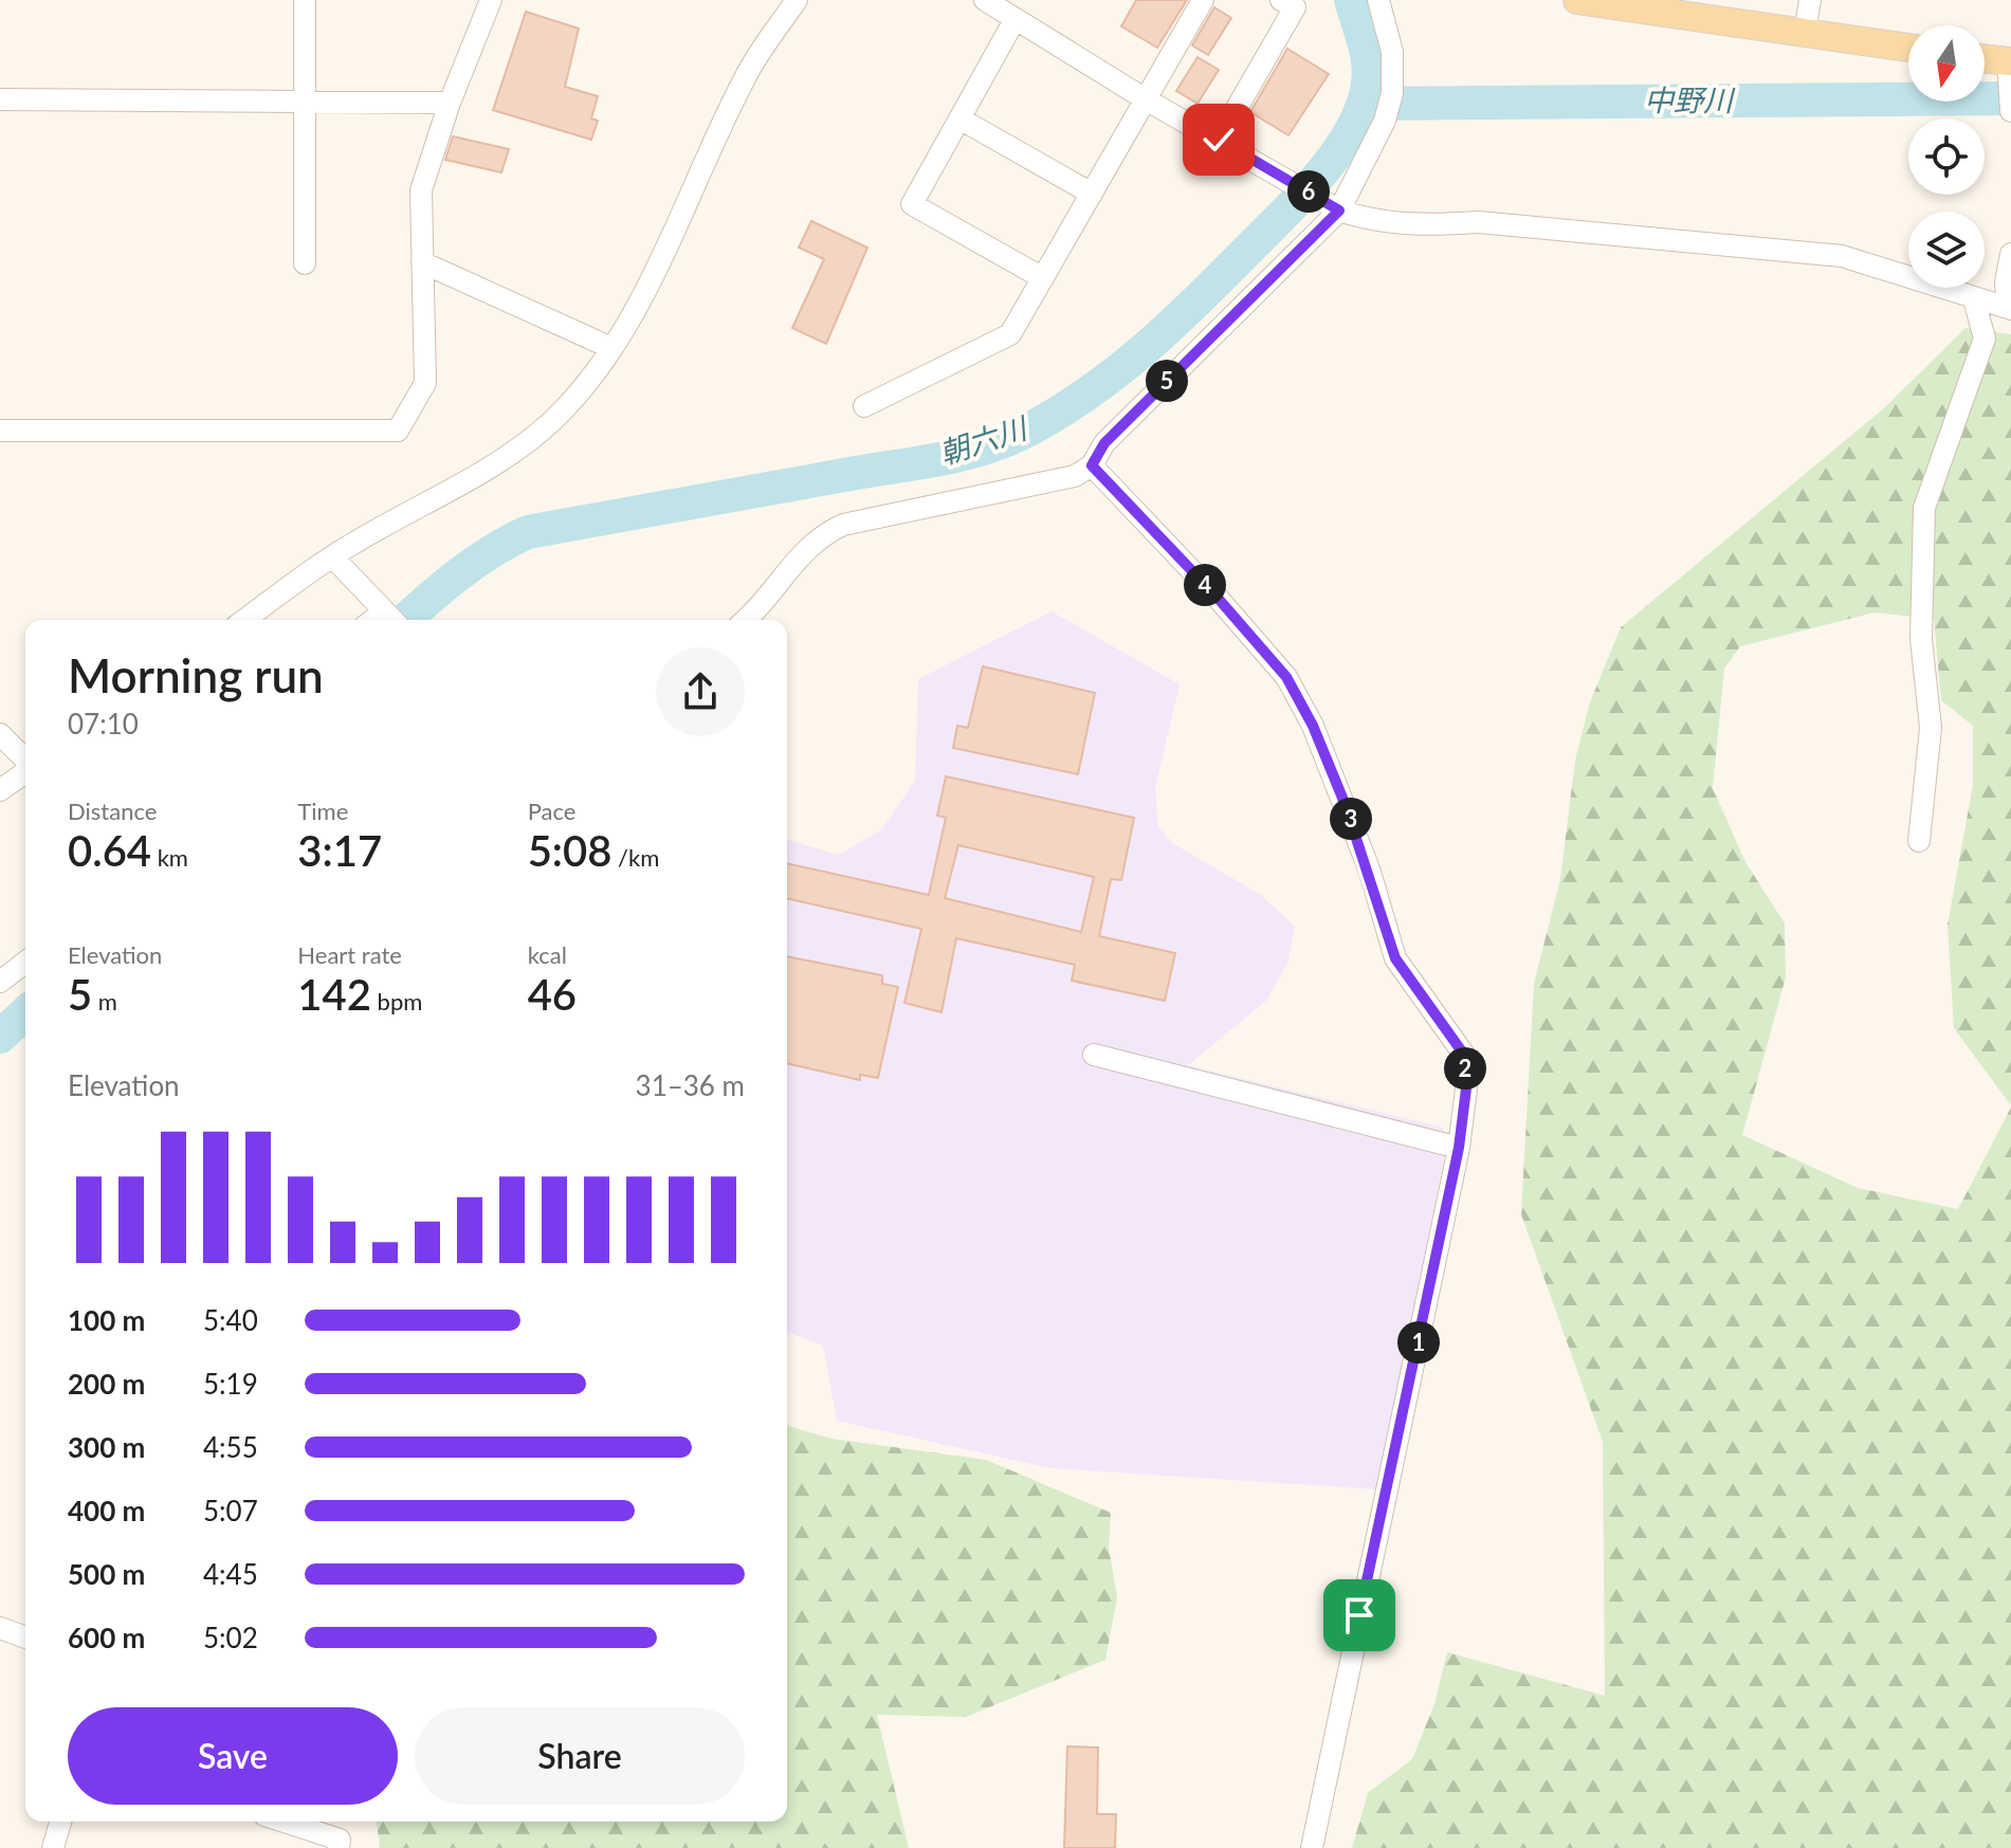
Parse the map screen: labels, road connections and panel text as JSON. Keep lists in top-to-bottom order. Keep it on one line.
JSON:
{"water":["中野川","朝六川"],"north":"bottom","page":{"pins":["6","5","4","3","2","1"],"heading":["Morning run","07:10"],"stats":[["Distance","0.64 km"],["Time","3:17"],["Pace","5:08 /km"],["Elevation","5 m"],["Heart rate","142 bpm"],["kcal","46"]],"chart":["Elevation","31–36 m"],"list":[{"name":"100 m","note":"5:40"},{"name":"200 m","note":"5:19"},{"name":"300 m","note":"4:55"},{"name":"400 m","note":"5:07"},{"name":"500 m","note":"4:45"},{"name":"600 m","note":"5:02"}],"buttons":["Save","Share"]}}
